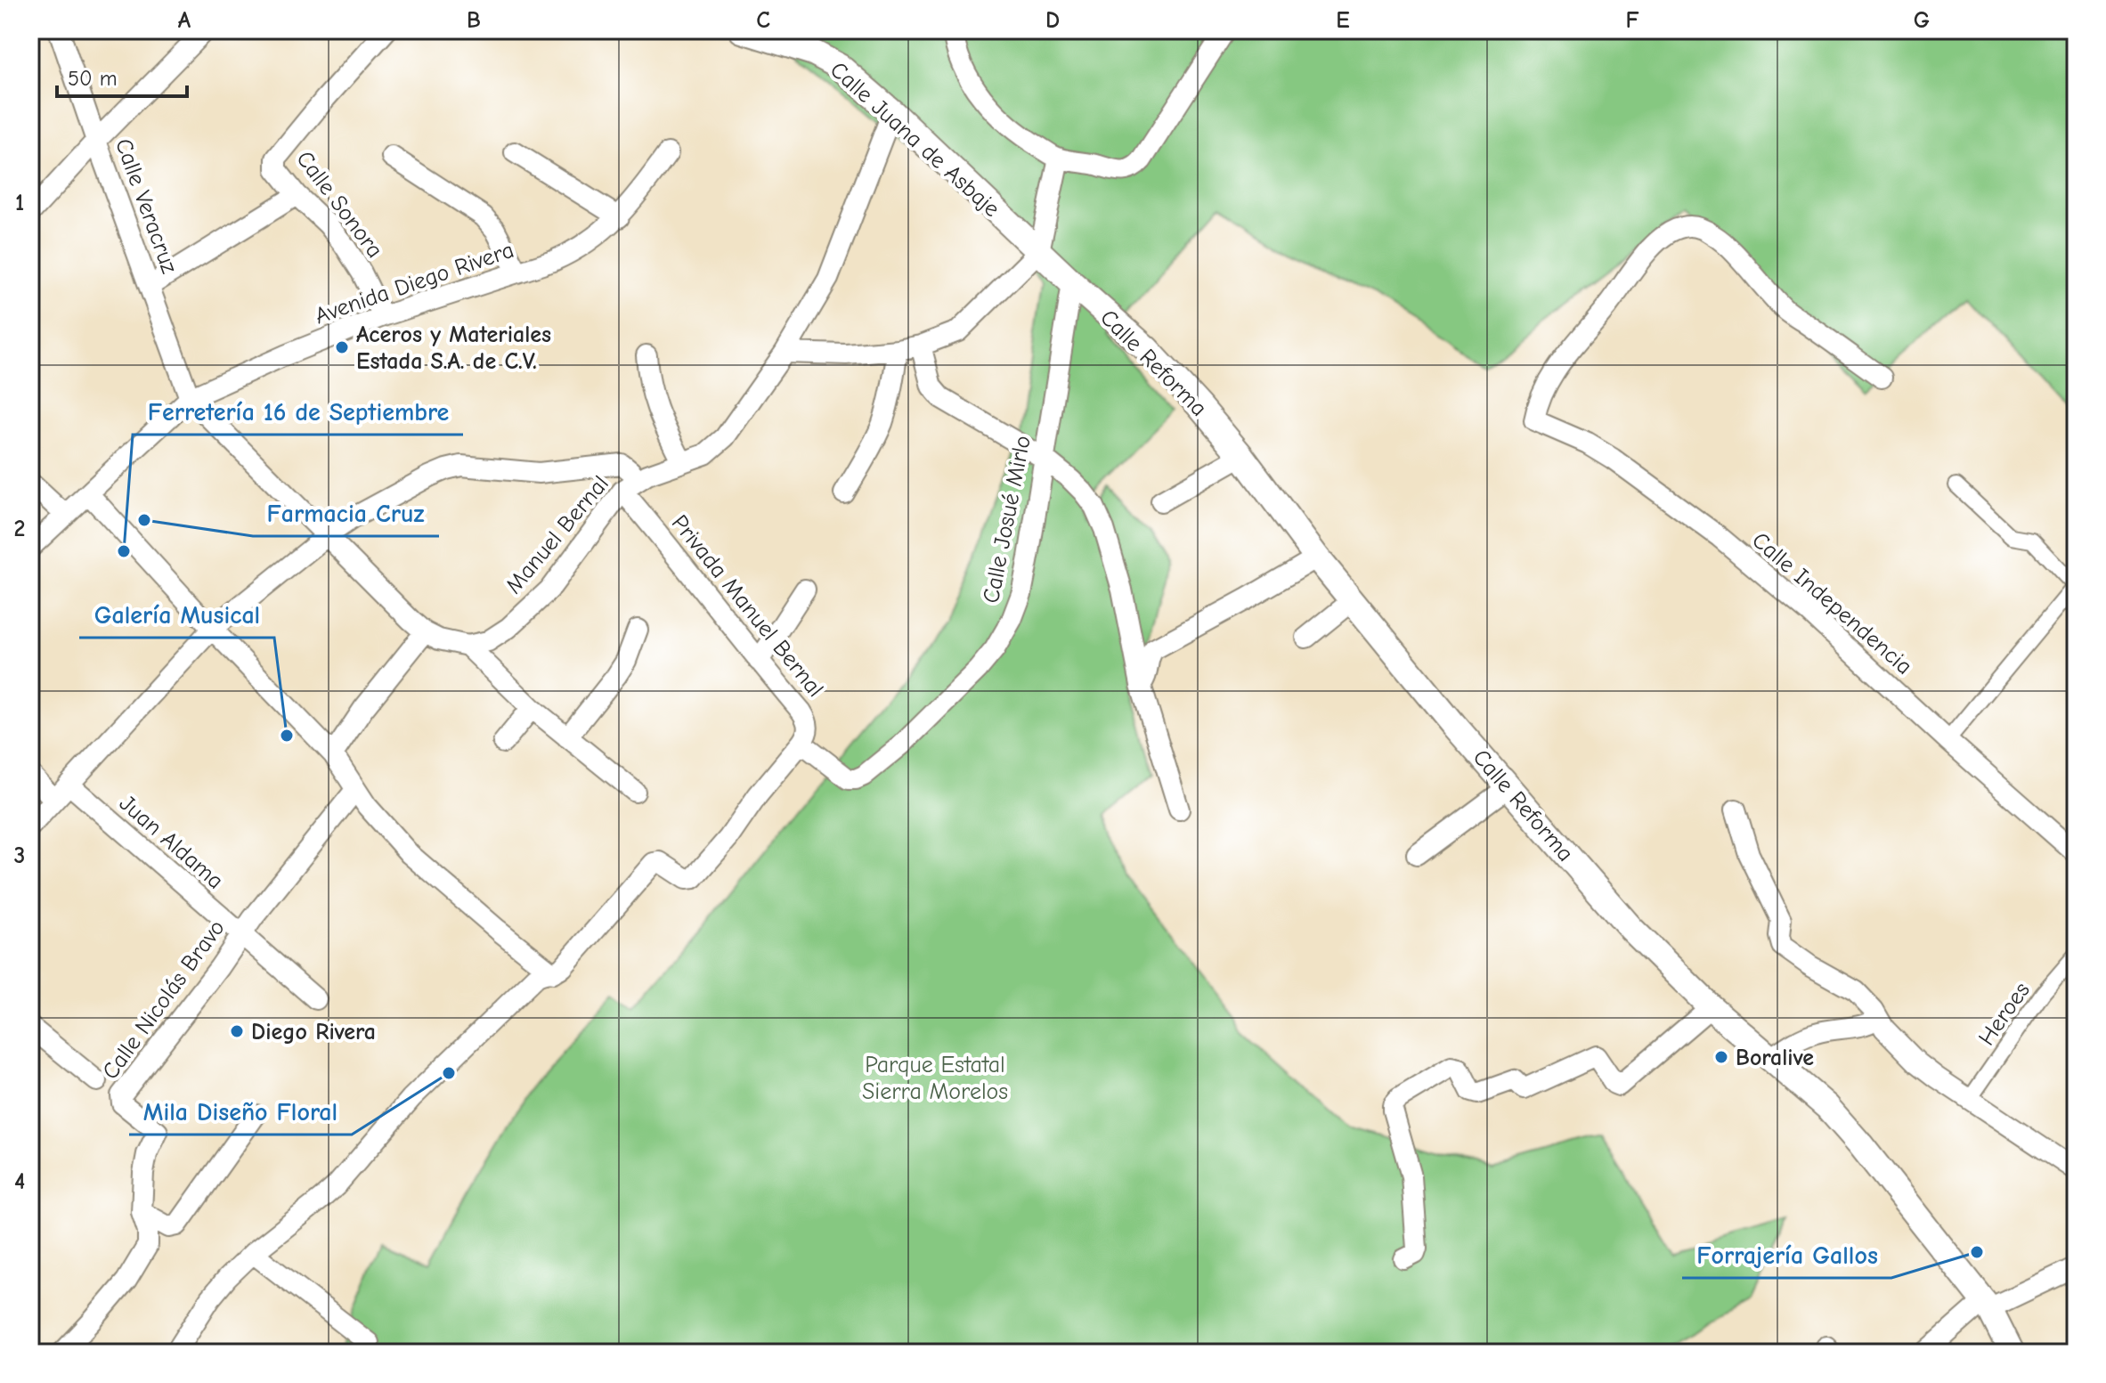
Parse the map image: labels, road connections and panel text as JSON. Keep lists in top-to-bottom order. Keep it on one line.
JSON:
{"streets":{"street":["Calle Juana de Asbaje","Calle Sonora","Calle Veracruz","Avenida Diego Rivera","Calle Reforma","Calle Josué Mirlo","Manuel Bernal","Calle Independencia","Privada Manuel Bernal","Juan Aldama","Calle Nicolás Bravo","Heroes"]},"crossings":[["Calle Juana de Asbaje","Calle Reforma"],["Calle Juana de Asbaje","Manuel Bernal"],["Calle Sonora","Avenida Diego Rivera"],["Calle Veracruz","Avenida Diego Rivera"],["Calle Reforma","Calle Josué Mirlo"],["Calle Josué Mirlo","Privada Manuel Bernal"],["Manuel Bernal","Privada Manuel Bernal"],["Juan Aldama","Calle Nicolás Bravo"]],"parks":["Parque Estatal Sierra Morelos"],"places":["Aceros y Materiales Estada S.A. de C.V.","Farmacia Cruz","Ferretería 16 de Septiembre","Galería Musical","Diego Rivera","Boralive","Mila Diseño Floral","Forrajería Gallos"],"scale_bar":"50 m","grid":{"columns":["A","B","C","D","E","F","G"],"rows":["1","2","3","4"]}}
